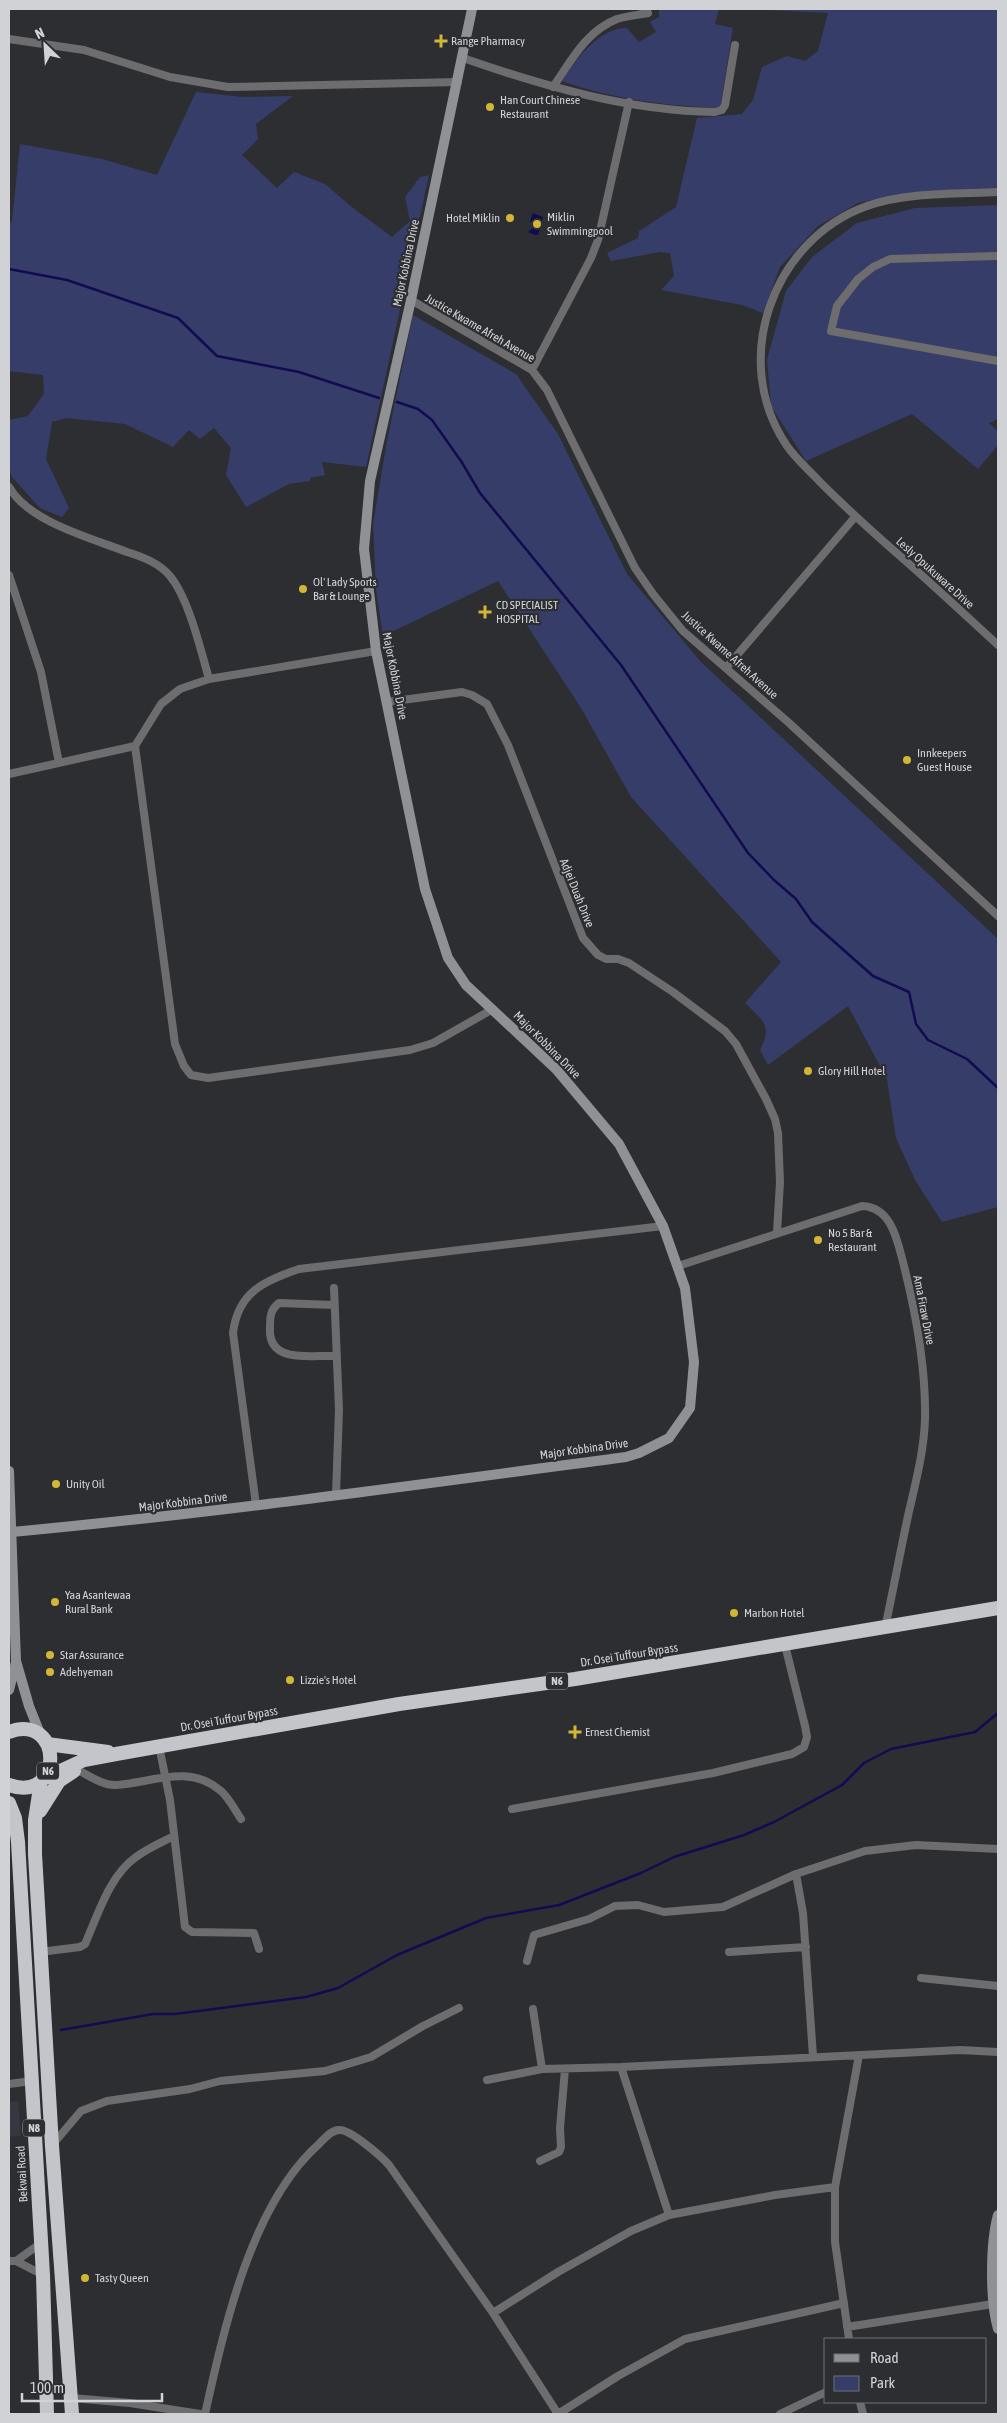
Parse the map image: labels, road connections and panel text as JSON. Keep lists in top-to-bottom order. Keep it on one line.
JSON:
{"streets":{"highway":["Dr. Osei Tuffour Bypass","N6","N8","Bekwai Road"],"street":["Major Kobbina Drive","Justice Kwame Afreh Avenue","Lesly Opukuware Drive","Adjei Duah Drive","Ama Firaw Drive"]},"crossings":[["Major Kobbina Drive","Justice Kwame Afreh Avenue"],["Major Kobbina Drive","Adjei Duah Drive"],["Major Kobbina Drive","Ama Firaw Drive"],["Adjei Duah Drive","Ama Firaw Drive"],["Ama Firaw Drive","Dr. Osei Tuffour Bypass"],["Dr. Osei Tuffour Bypass","N6"],["Dr. Osei Tuffour Bypass","N8"],["N6","N8"],["N8","Bekwai Road"]],"places":{"health":["Range Pharmacy","CD SPECIALIST HOSPITAL","Ernest Chemist"],"other":["Han Court Chinese Restaurant","Hotel Miklin","Miklin Swimmingpool","Ol' Lady Sports Bar & Lounge","Innkeepers Guest House","Glory Hill Hotel","No 5 Bar & Restaurant","Unity Oil","Yaa Asantewaa Rural Bank","Marbon Hotel","Star Assurance","Adehyeman","Lizzie's Hotel","Tasty Queen"]},"legend":["Road","Park"],"scale_bar":"100 m","north":"top left"}
